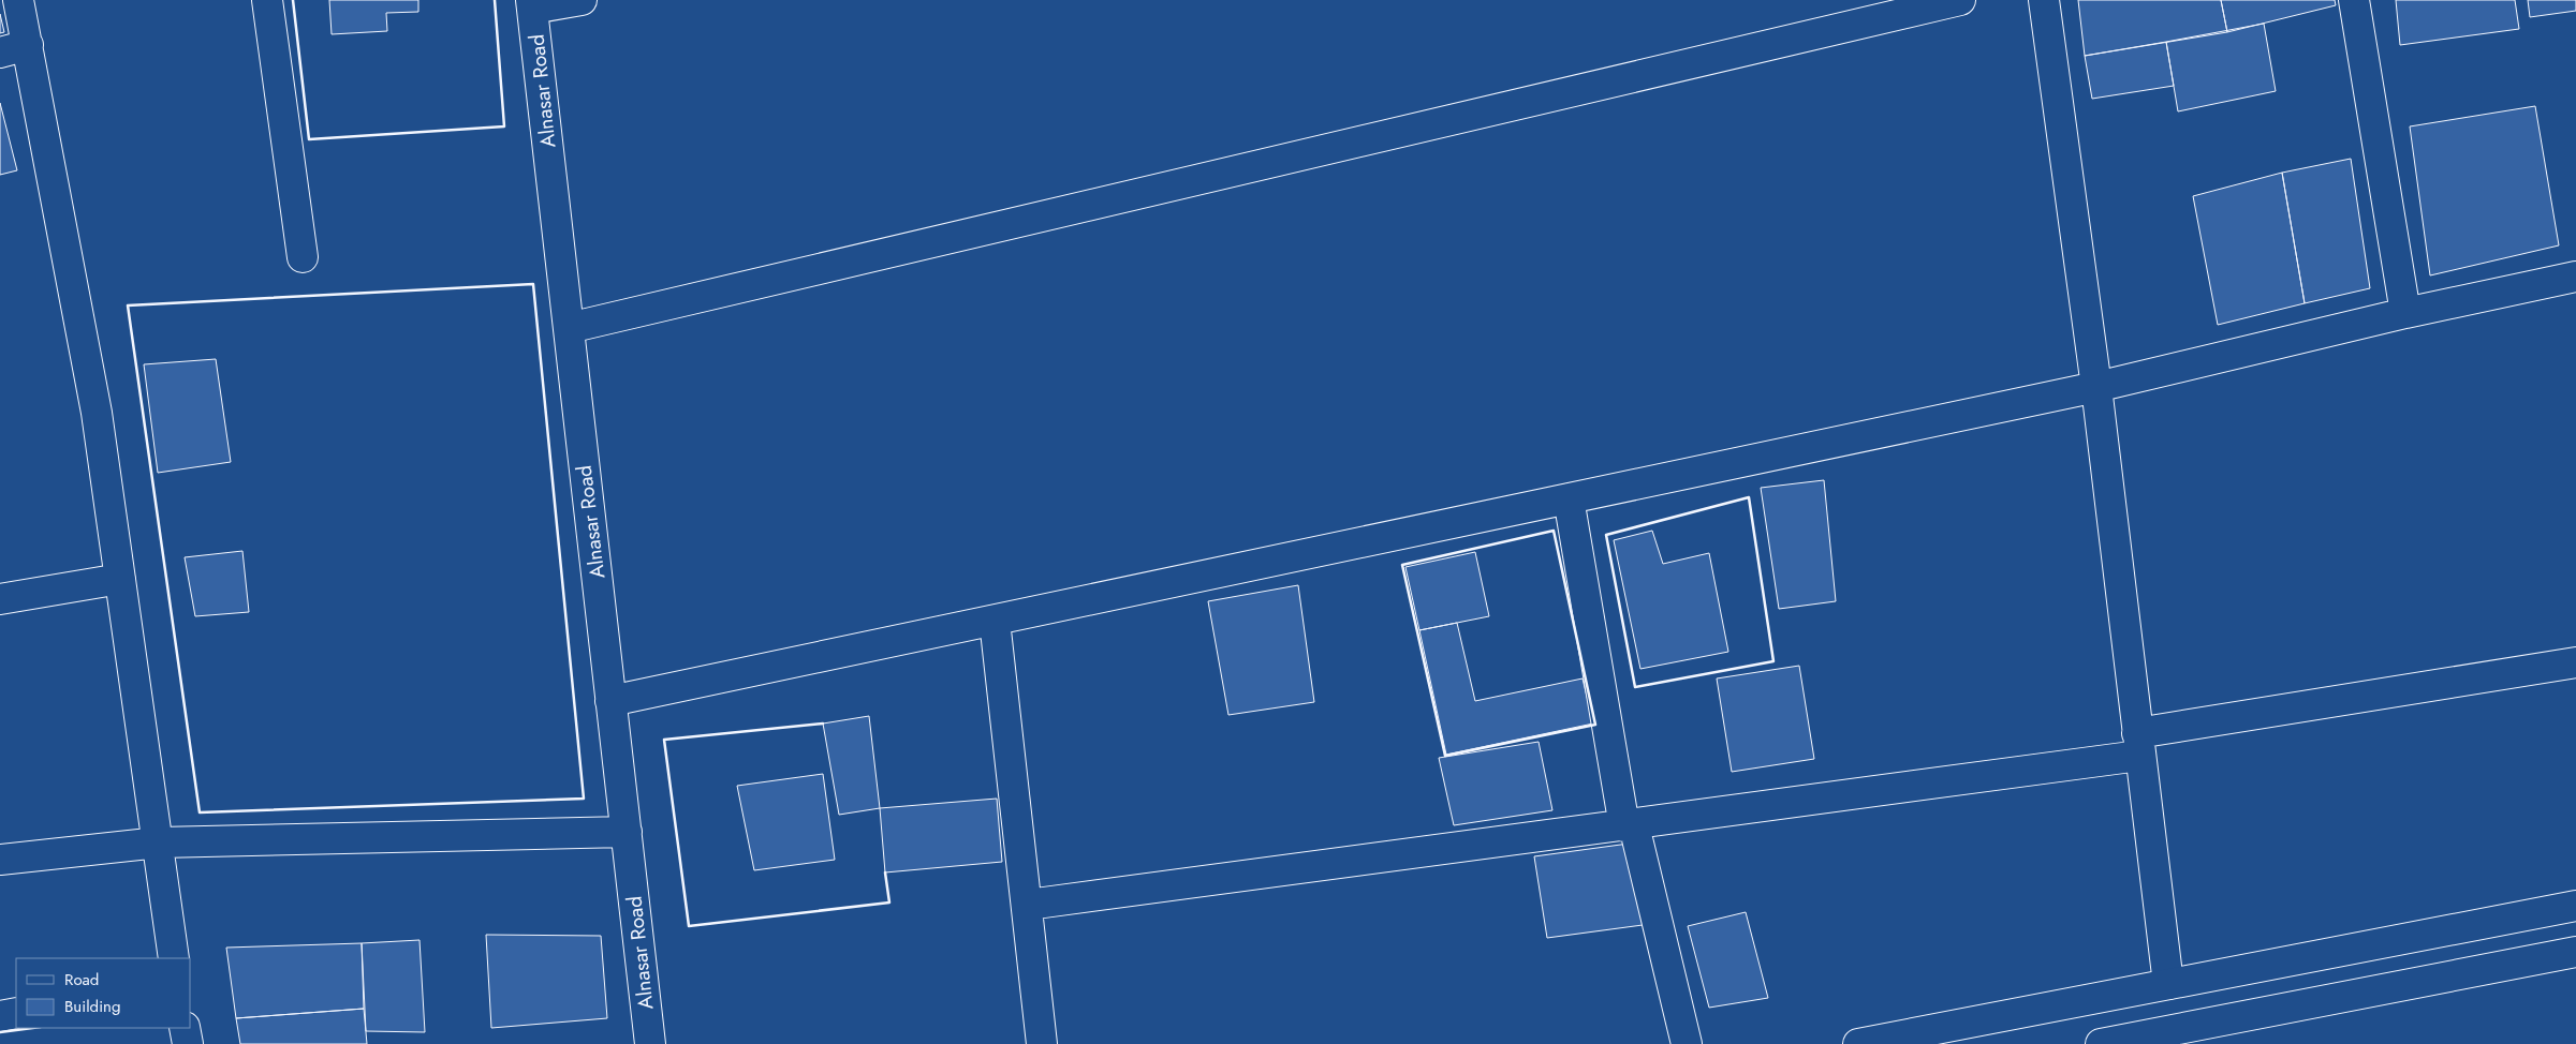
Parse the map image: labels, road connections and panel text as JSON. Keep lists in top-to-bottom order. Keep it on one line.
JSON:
{"streets":{"street":["Alnasar Road"]},"legend":["Road","Building"]}
